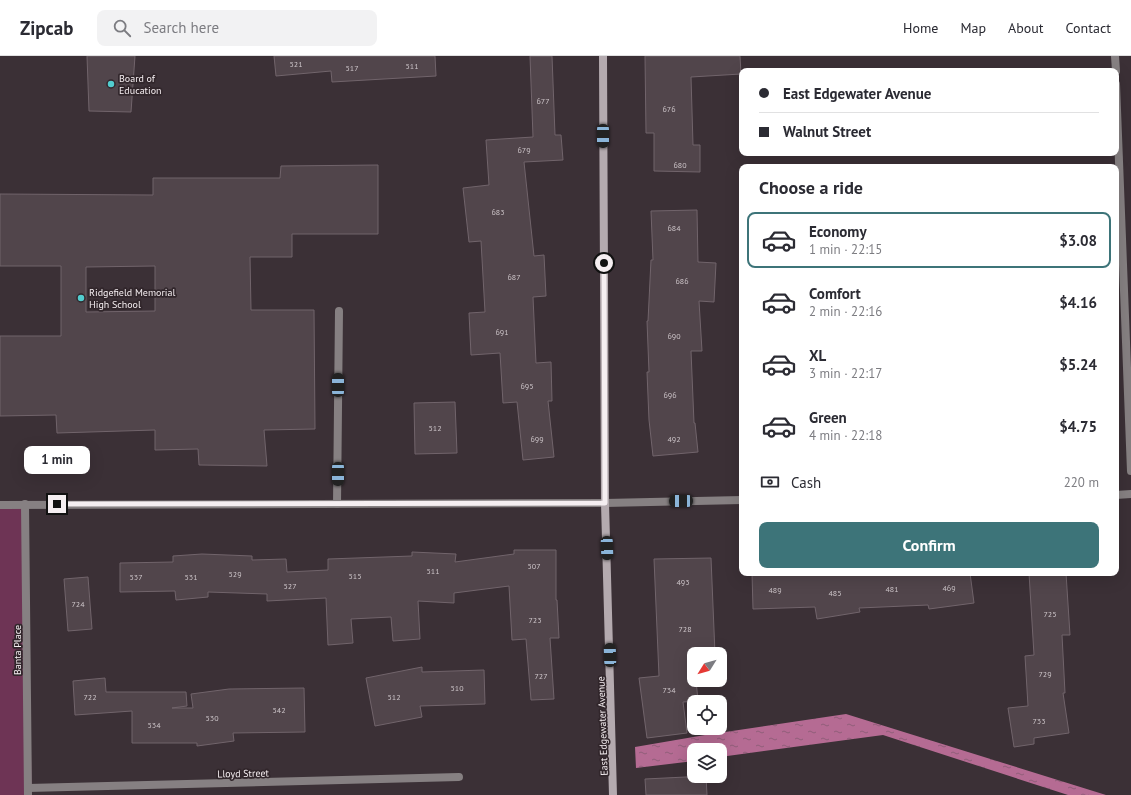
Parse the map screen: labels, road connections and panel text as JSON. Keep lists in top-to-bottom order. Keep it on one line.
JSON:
{"streets":{"street":["Banta Place","East Edgewater Avenue","Lloyd Street"]},"crossings":[["Banta Place","Lloyd Street"]],"places":["Board of Education","Ridgefield Memorial High School"],"house_numbers":["521","511","517","677","676","679","680","683","684","687","686","691","690","695","696","512","699","492","507","511","529","515","537","531","493","527","469","481","489","485","724","725","723","728","729","727","510","734","722","512","542","530","733","534"],"north":"bottom left","page":{"header":"Zipcab","search":"Search here","nav":["Home","Map","About","Contact"],"banner":["East Edgewater Avenue","Walnut Street"],"heading":"Choose a ride","list":[{"name":"Economy","note":"1 min · 22:15","value":"$3.08"},{"name":"Comfort","note":"2 min · 22:16","value":"$4.16"},{"name":"XL","note":"3 min · 22:17","value":"$5.24"},{"name":"Green","note":"4 min · 22:18","value":"$4.75"}],"bubble":"1 min","pay":["Cash","220 m"],"buttons":"Confirm"}}
